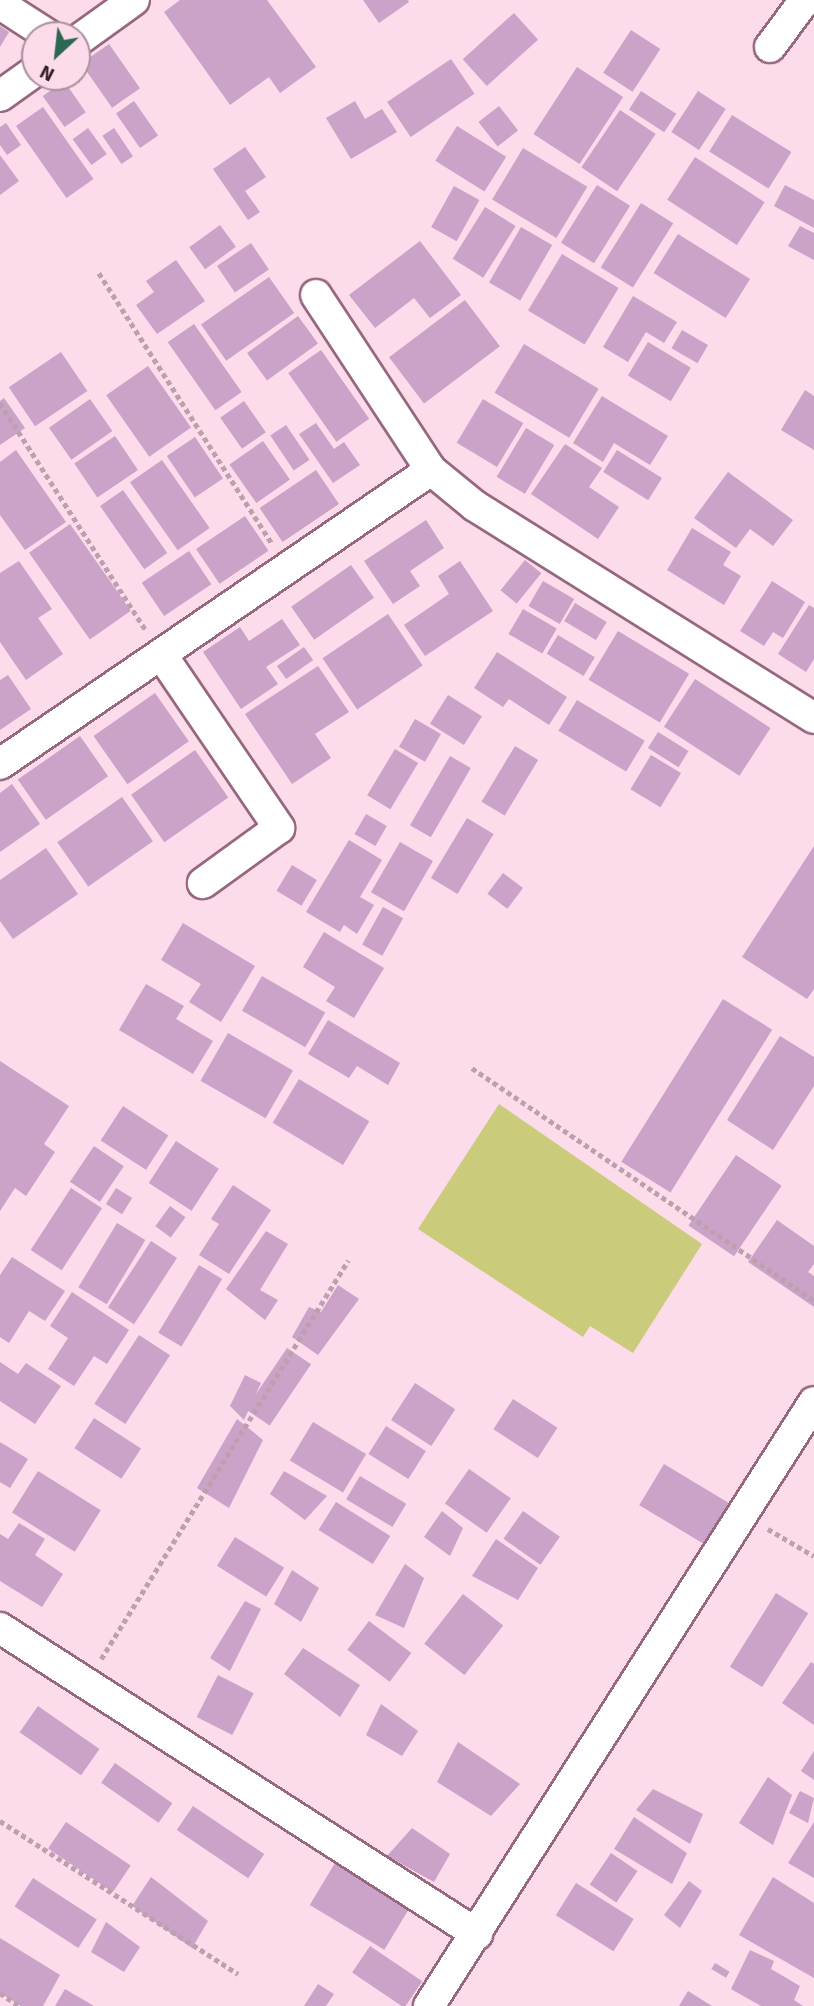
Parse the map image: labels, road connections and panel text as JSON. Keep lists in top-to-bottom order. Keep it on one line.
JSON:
{"north":"bottom left"}
